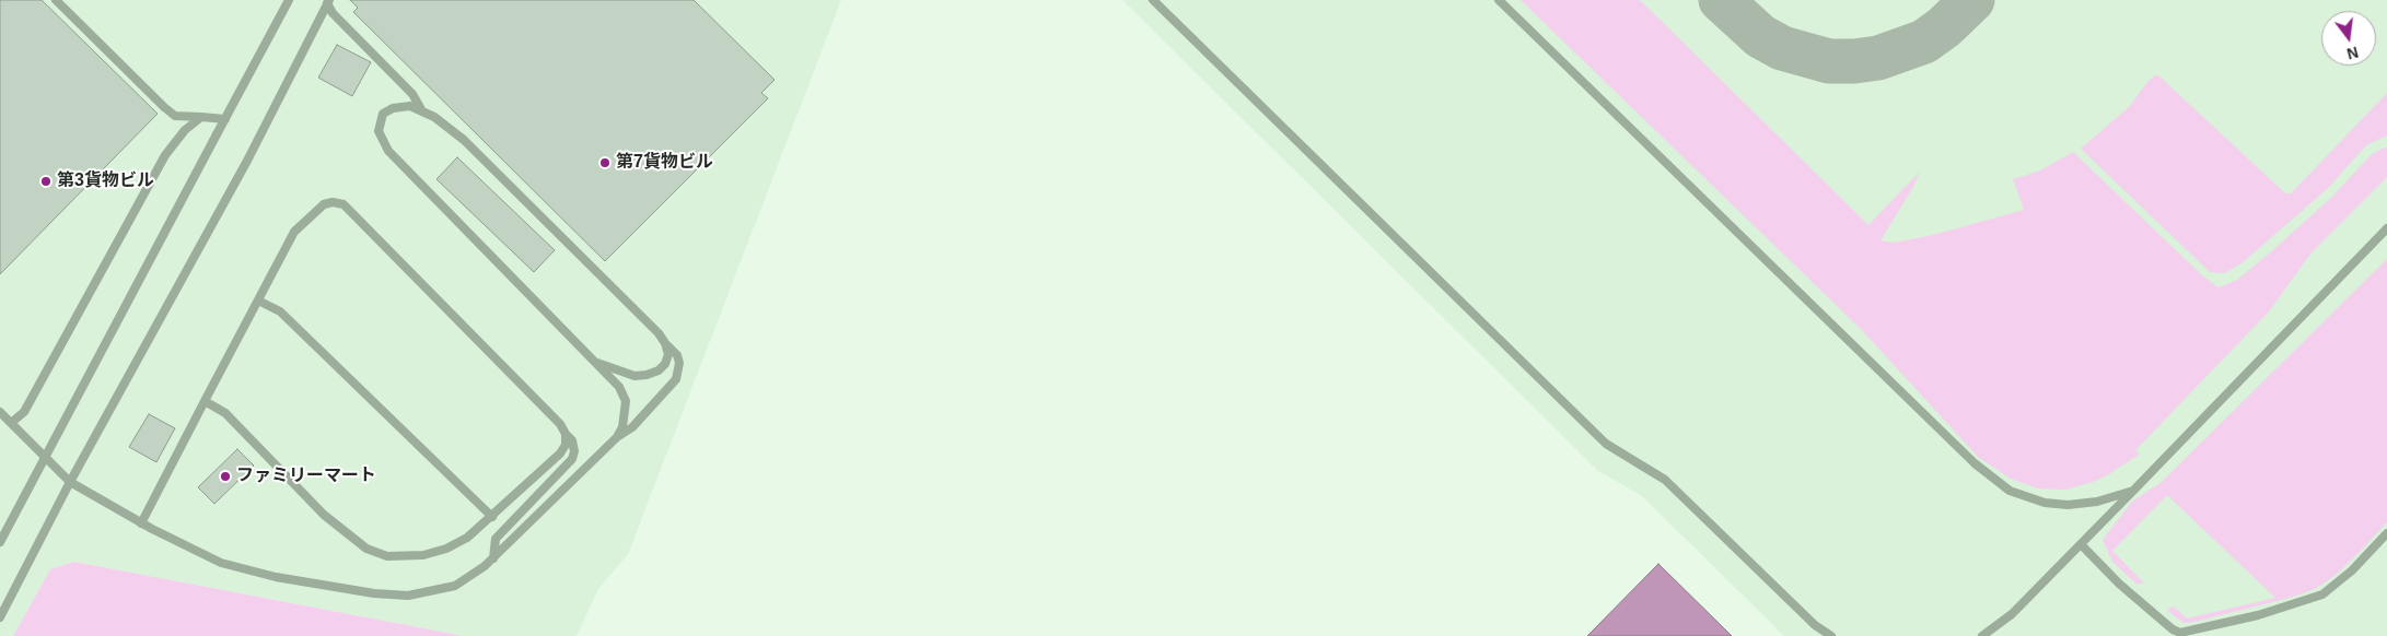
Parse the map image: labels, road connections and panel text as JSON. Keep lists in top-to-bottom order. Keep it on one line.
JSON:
{"places":["第7貨物ビル","第3貨物ビル","ファミリーマート"],"north":"bottom"}
